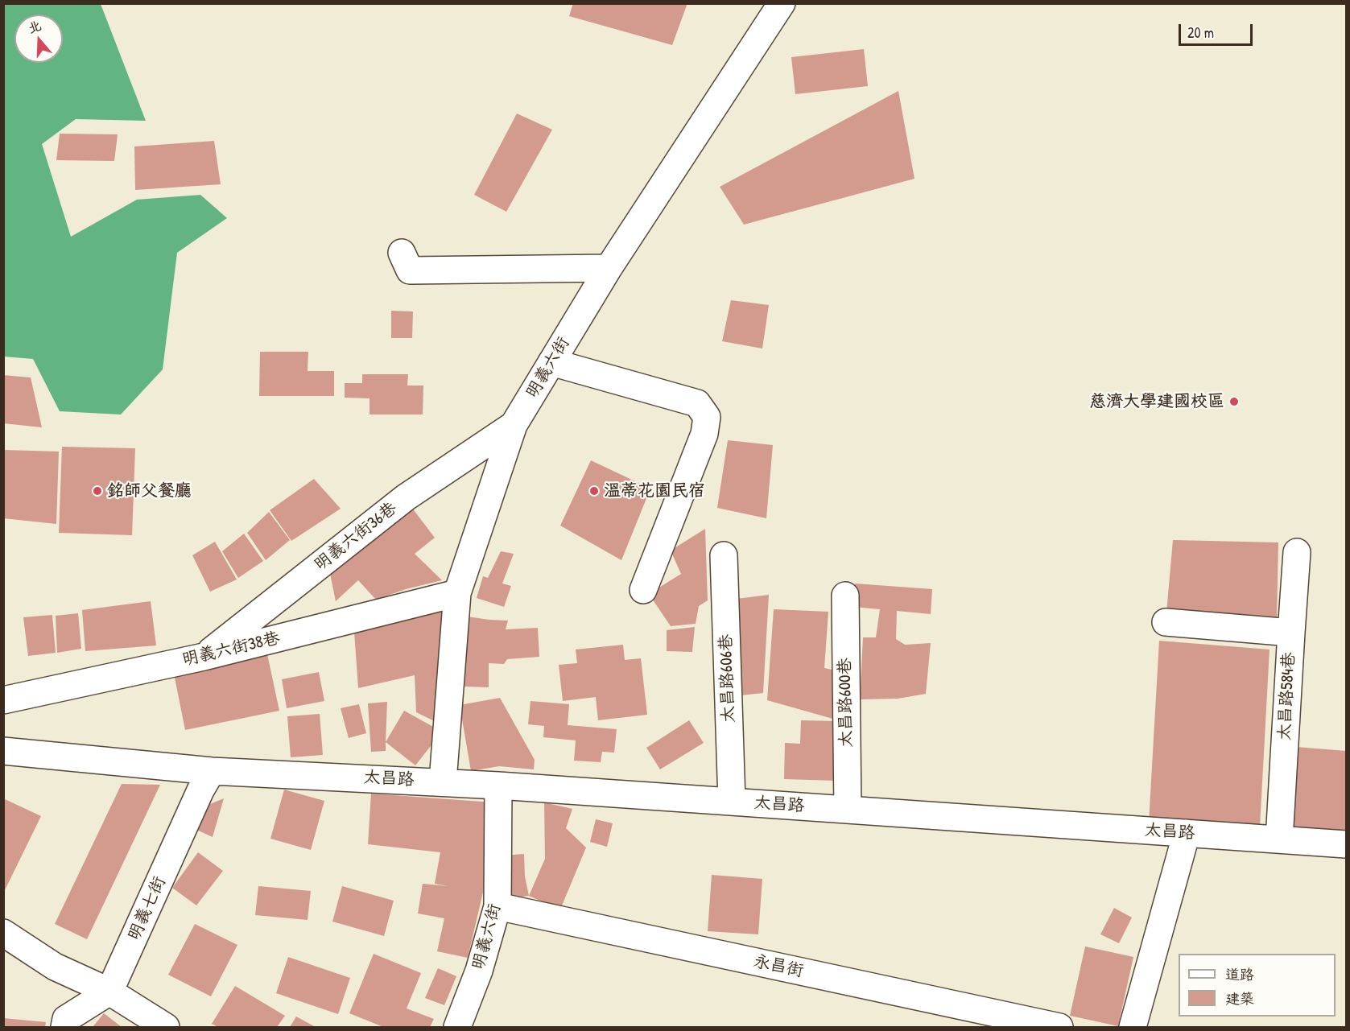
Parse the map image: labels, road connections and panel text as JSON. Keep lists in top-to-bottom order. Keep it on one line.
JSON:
{"streets":{"street":["明義六街","明義六街36巷","明義六街38巷","太昌路606巷","太昌路584巷","太昌路600巷","太昌路","明義七街","永昌街"]},"crossings":[["明義六街","明義六街36巷"],["明義六街","明義六街38巷"],["明義六街","太昌路"],["明義六街","永昌街"],["明義六街36巷","明義六街38巷"],["太昌路606巷","太昌路"],["太昌路584巷","太昌路"],["太昌路600巷","太昌路"],["太昌路","明義七街"]],"places":["慈濟大學建國校區","銘師父餐廳","溫蒂花園民宿"],"legend":["道路","建築"],"scale_bar":"20 m","north":"top"}
